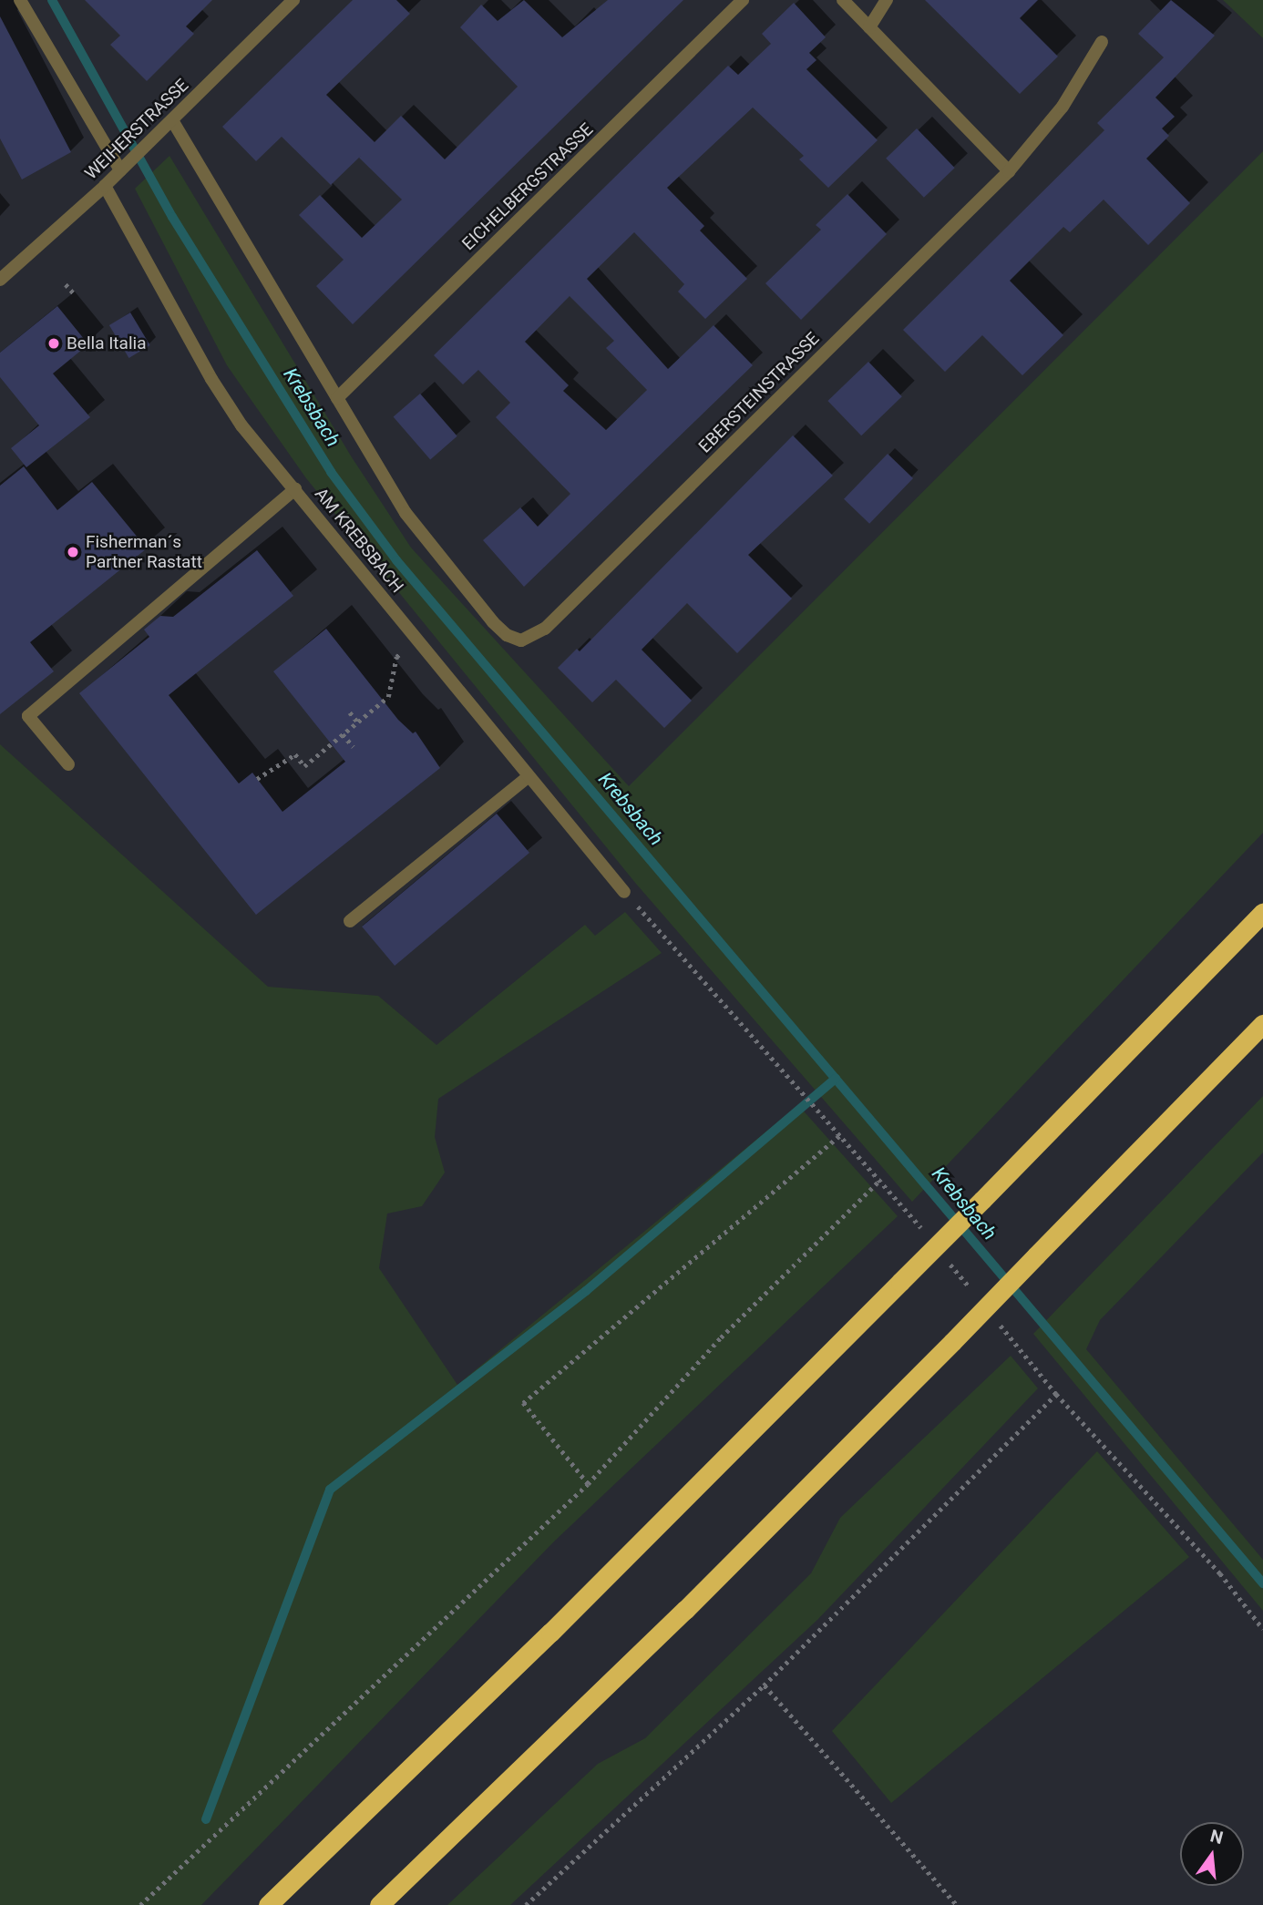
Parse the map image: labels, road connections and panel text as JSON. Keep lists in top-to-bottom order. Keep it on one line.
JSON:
{"streets":{"street":["WEIHERSTRASSE","EICHELBERGSTRASSE","EBERSTEINSTRASSE","AM KREBSBACH"]},"crossings":[["WEIHERSTRASSE","AM KREBSBACH"],["EICHELBERGSTRASSE","EBERSTEINSTRASSE"]],"water":["Krebsbach"],"places":["Bella Italia","Fisherman´s Partner Rastatt"],"north":"top"}
